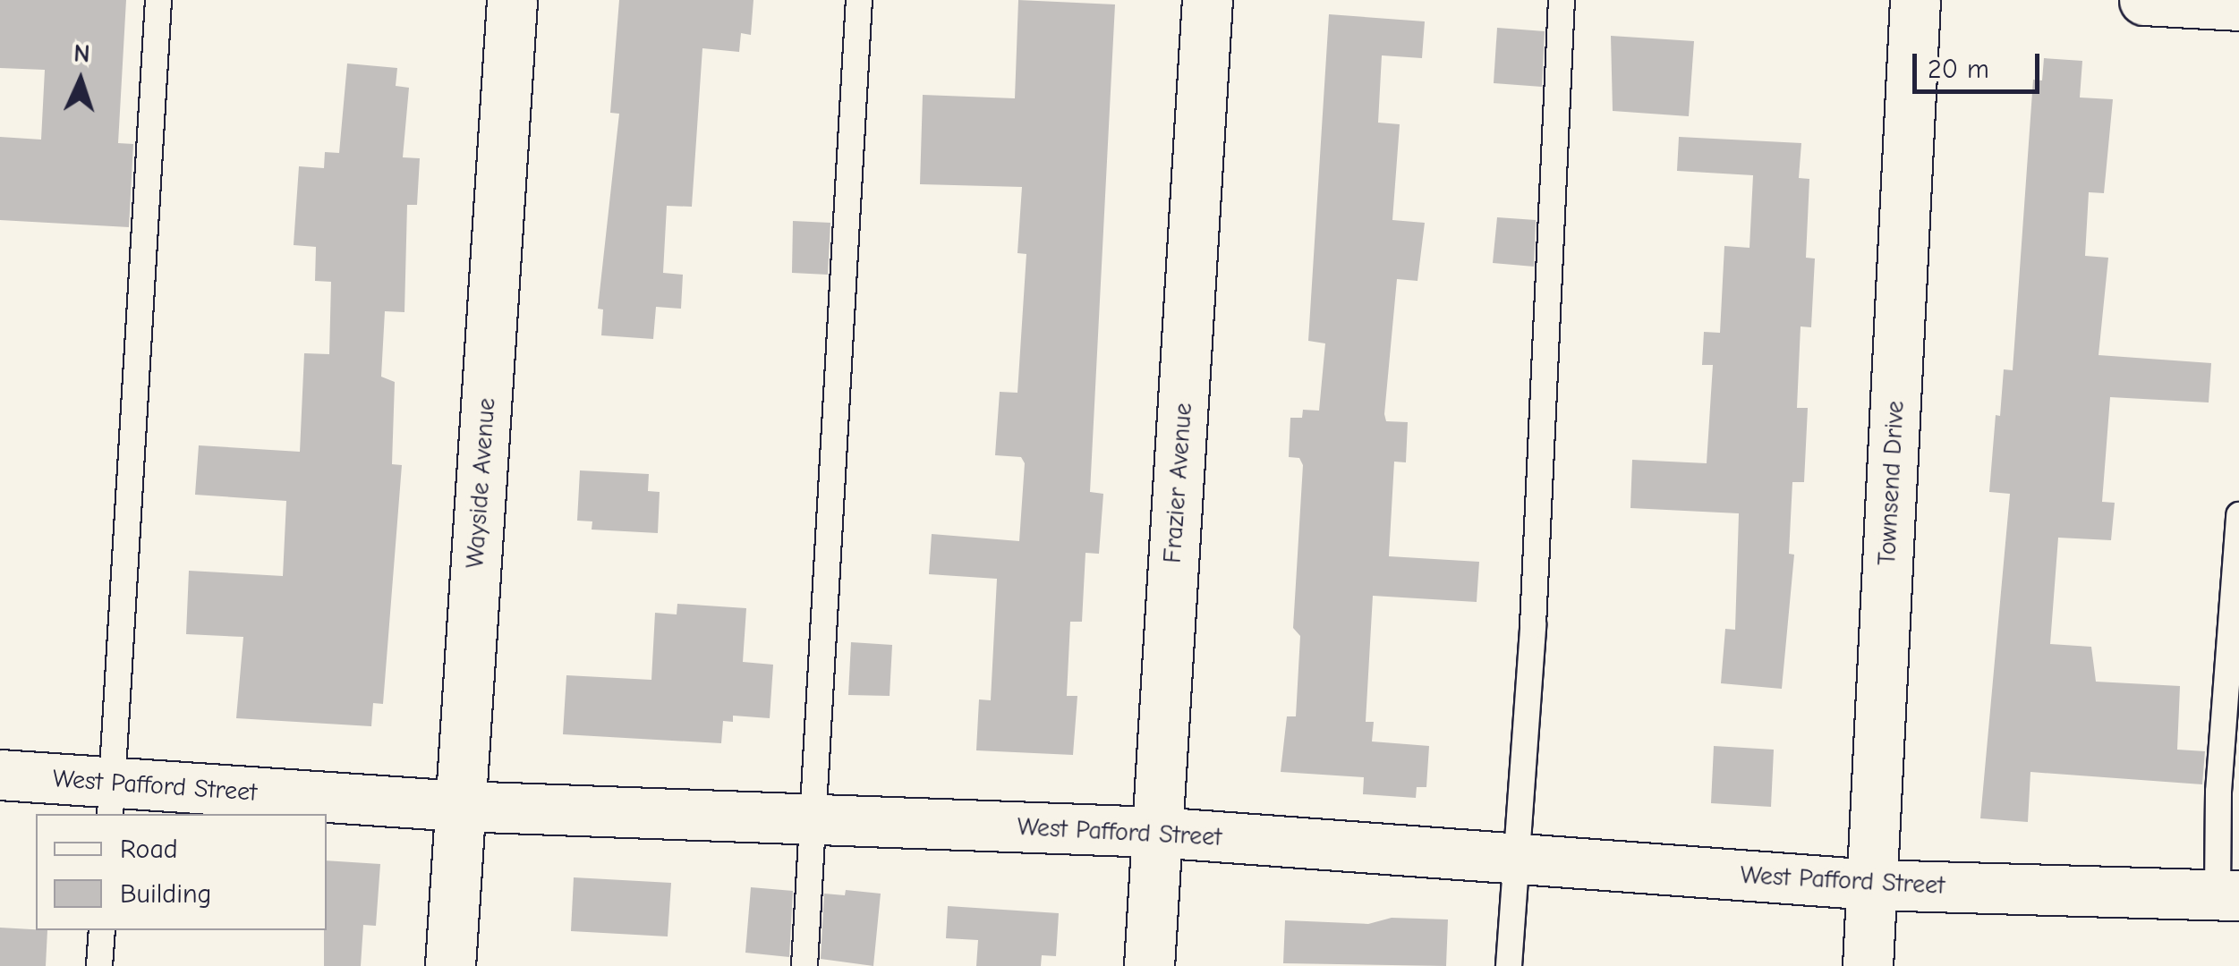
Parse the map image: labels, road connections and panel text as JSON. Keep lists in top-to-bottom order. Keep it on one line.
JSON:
{"streets":{"street":["Wayside Avenue","Frazier Avenue","Townsend Drive","West Pafford Street"]},"crossings":[["Wayside Avenue","West Pafford Street"],["Frazier Avenue","West Pafford Street"],["Townsend Drive","West Pafford Street"]],"legend":["Road","Building"],"scale_bar":"20 m","north":"top"}
